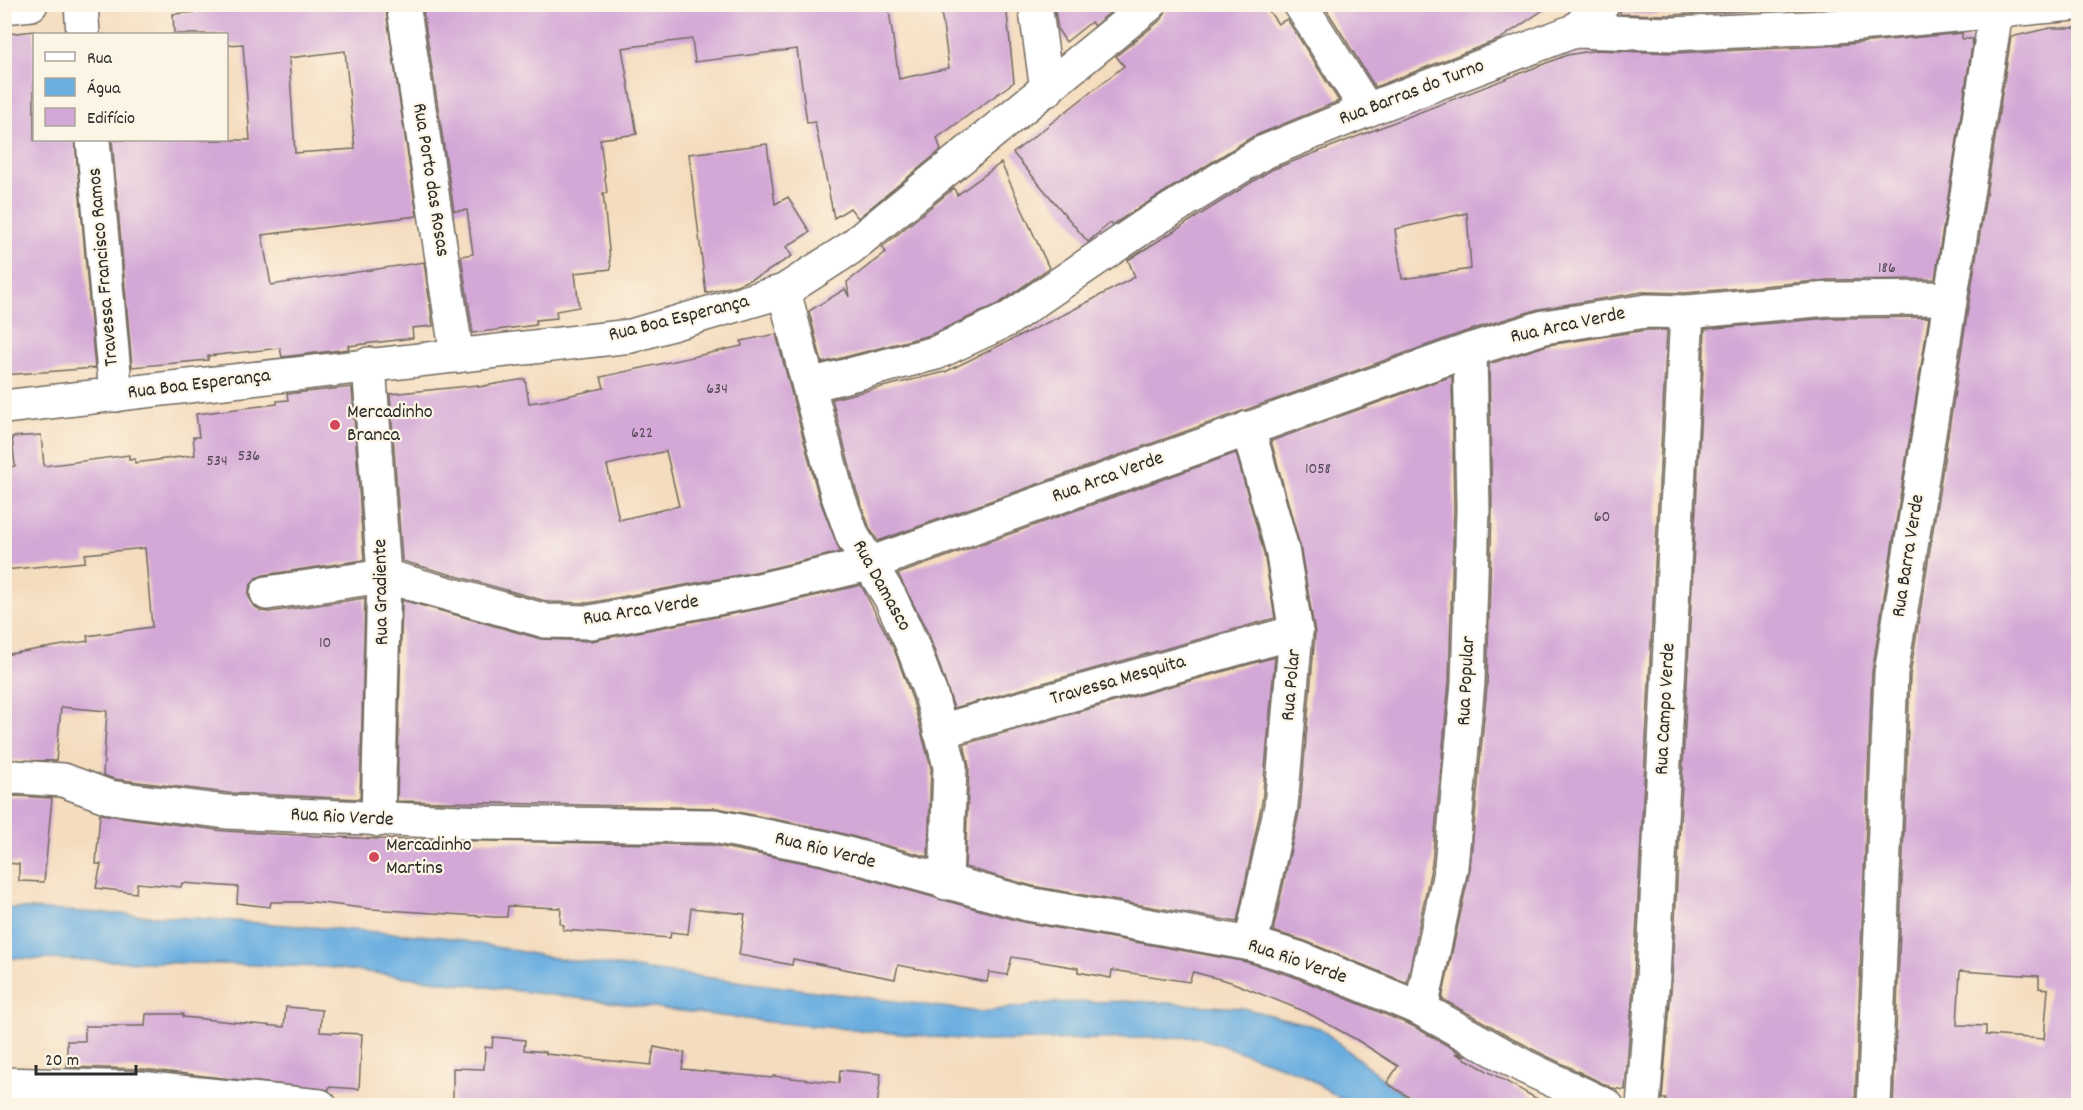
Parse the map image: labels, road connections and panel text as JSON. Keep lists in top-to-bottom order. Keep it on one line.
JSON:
{"streets":{"street":["Rua Barras do Turno","Rua Porto das Rosas","Travessa Francisco Ramos","Rua Boa Esperança","Rua Arca Verde","Rua Barra Verde","Rua Damasco","Rua Gradiente","Travessa Mesquita","Rua Popular","Rua Polar","Rua Campo Verde","Rua Rio Verde"]},"crossings":[["Rua Barras do Turno","Rua Barra Verde"],["Rua Barras do Turno","Rua Damasco"],["Rua Porto das Rosas","Rua Boa Esperança"],["Travessa Francisco Ramos","Rua Boa Esperança"],["Rua Boa Esperança","Rua Damasco"],["Rua Boa Esperança","Rua Gradiente"],["Rua Arca Verde","Rua Barra Verde"],["Rua Arca Verde","Rua Damasco"],["Rua Arca Verde","Rua Gradiente"],["Rua Arca Verde","Rua Popular"],["Rua Arca Verde","Rua Polar"],["Rua Arca Verde","Rua Campo Verde"],["Rua Damasco","Travessa Mesquita"],["Rua Damasco","Rua Rio Verde"],["Rua Gradiente","Rua Rio Verde"],["Travessa Mesquita","Rua Polar"],["Rua Popular","Rua Rio Verde"],["Rua Polar","Rua Rio Verde"]],"places":["Mercadinho Branca","Mercadinho Martins"],"house_numbers":["186","634","622","536","534","1058","60","10"],"legend":["Rua","Água","Edifício"],"scale_bar":"20 m"}
